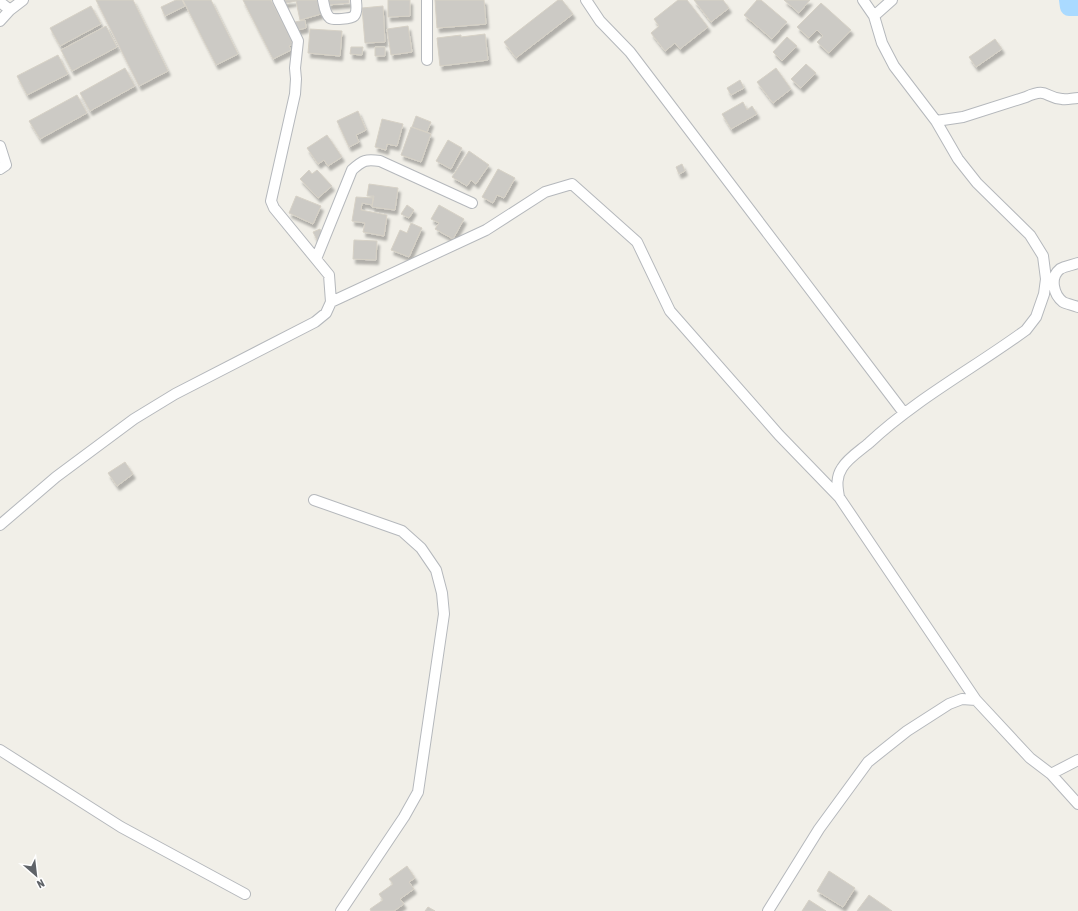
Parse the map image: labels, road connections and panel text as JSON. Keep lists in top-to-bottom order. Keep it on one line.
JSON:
{"north":"bottom right"}
